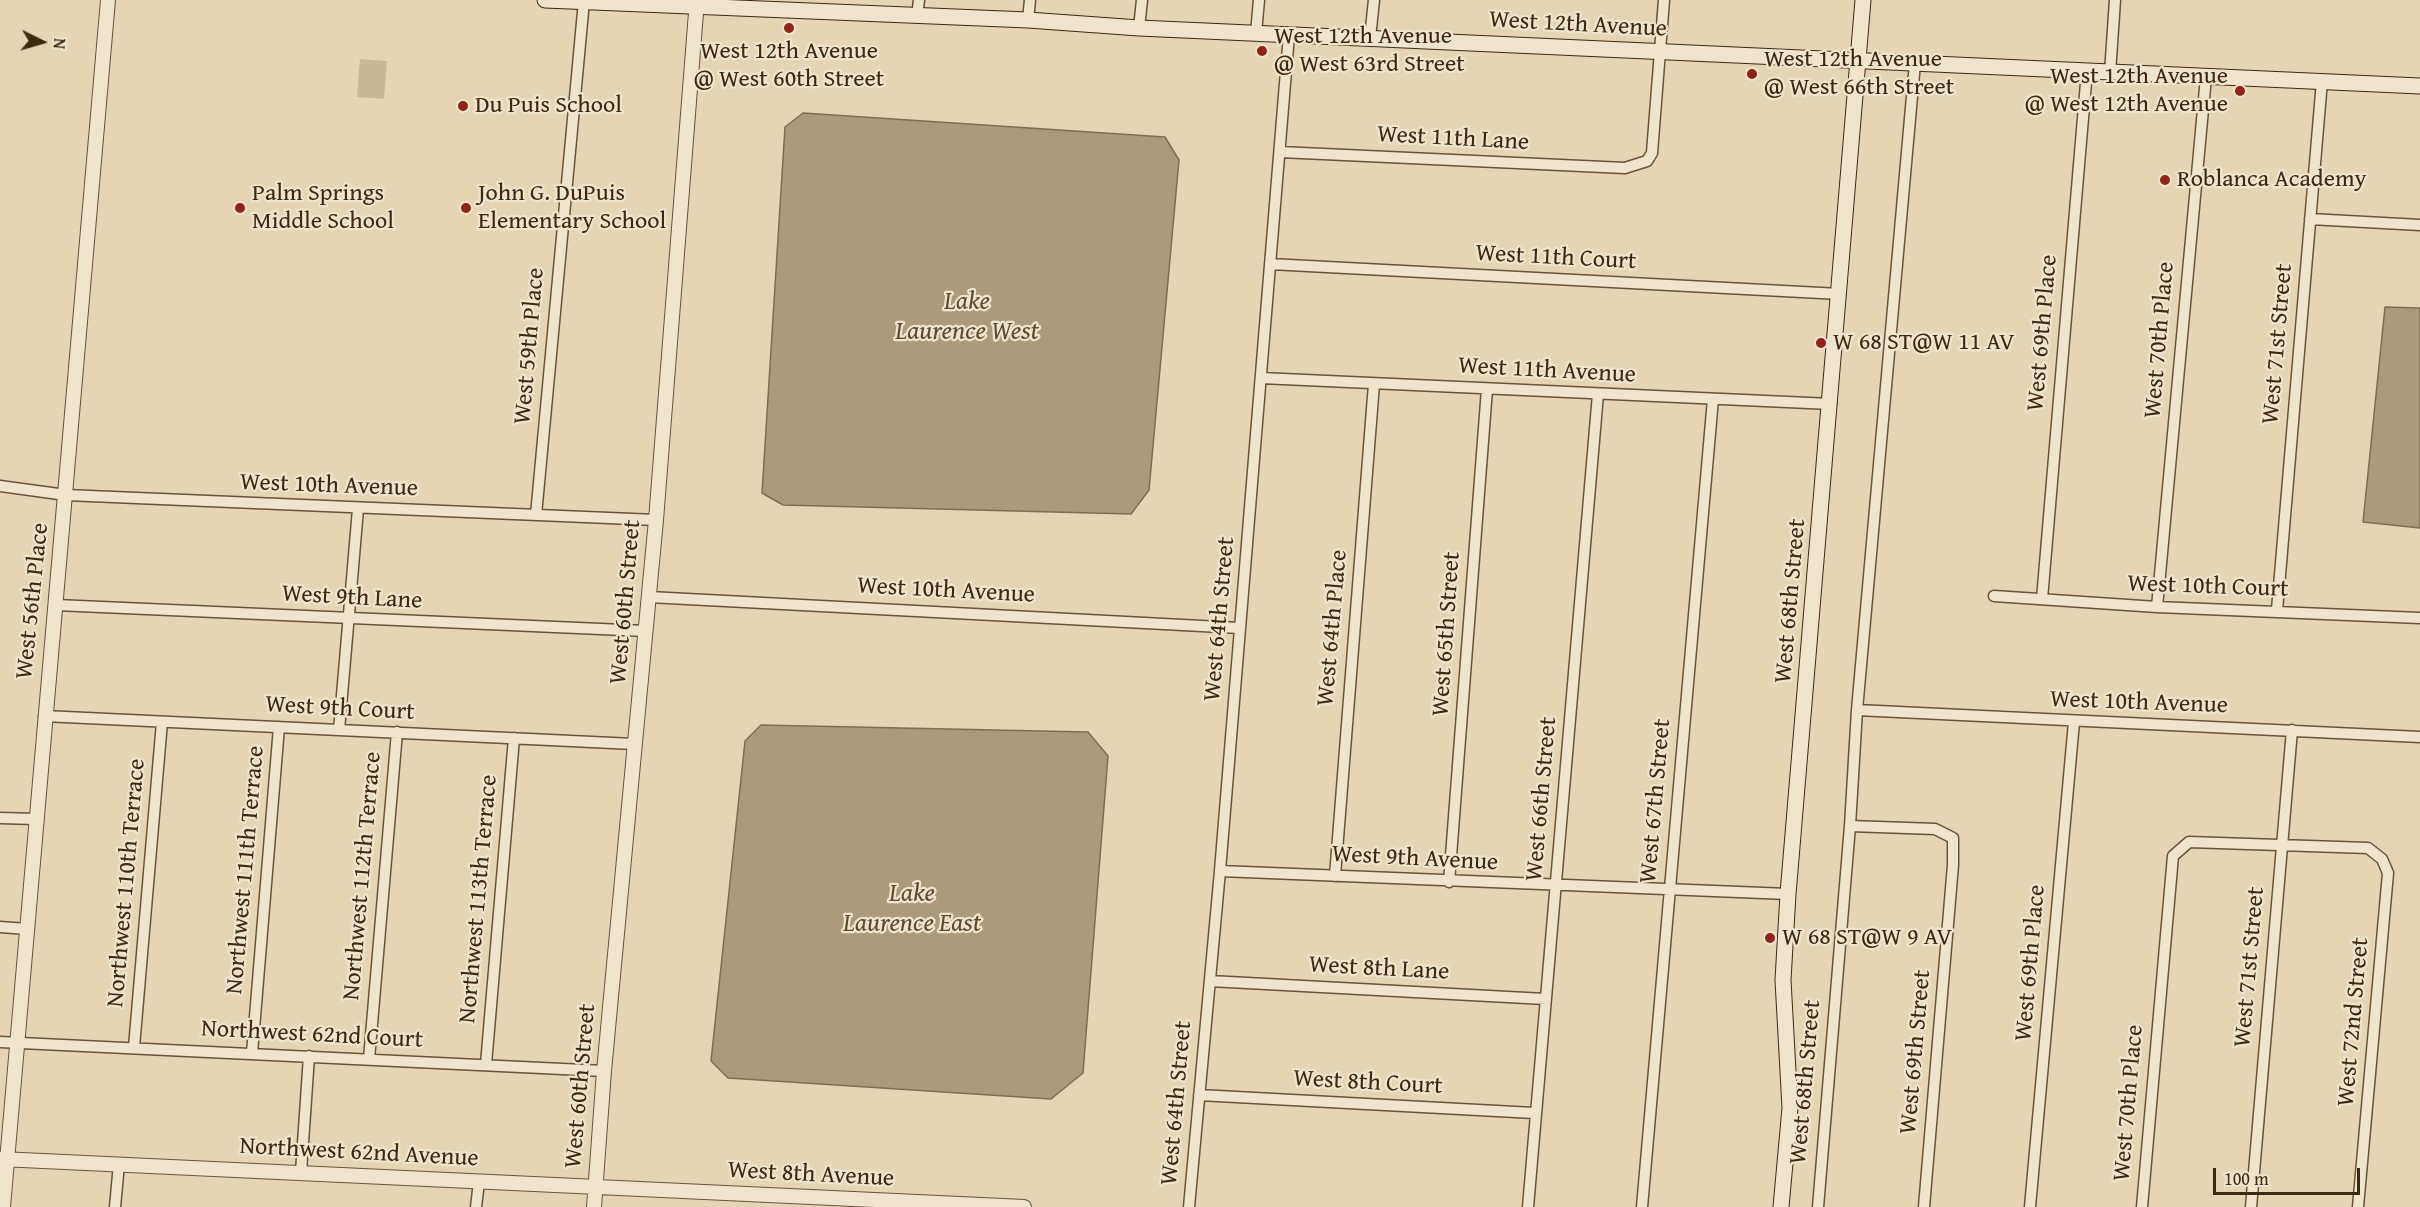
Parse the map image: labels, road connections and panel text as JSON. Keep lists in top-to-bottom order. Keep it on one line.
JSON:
{"streets":{"main road":["West 12th Avenue","West 68th Street"],"street":["West 11th Lane","West 11th Court","West 69th Place","West 70th Place","West 71st Street","West 59th Place","West 11th Avenue","West 10th Avenue","West 10th Court","West 9th Lane","West 56th Place","West 60th Street","West 64th Street","West 64th Place","West 65th Street","West 9th Court","West 66th Street","West 67th Street","West 9th Avenue","Northwest 111th Terrace","Northwest 112th Terrace","Northwest 110th Terrace","Northwest 113th Terrace","West 8th Lane","West 72nd Street","Northwest 62nd Court","West 69th Street","West 8th Court","Northwest 62nd Avenue","West 8th Avenue"]},"crossings":[["West 12th Avenue","West 11th Lane"],["West 12th Avenue","West 69th Place"],["West 12th Avenue","West 70th Place"],["West 12th Avenue","West 71st Street"],["West 12th Avenue","West 59th Place"],["West 12th Avenue","West 68th Street"],["West 12th Avenue","West 60th Street"],["West 12th Avenue","West 64th Street"],["West 11th Lane","West 64th Street"],["West 11th Court","West 68th Street"],["West 11th Court","West 64th Street"],["West 69th Place","West 10th Avenue"],["West 69th Place","West 10th Court"],["West 70th Place","West 71st Street"],["West 70th Place","West 10th Court"],["West 70th Place","West 72nd Street"],["West 71st Street","West 10th Avenue"],["West 71st Street","West 10th Court"],["West 71st Street","West 72nd Street"],["West 59th Place","West 10th Avenue"],["West 11th Avenue","West 68th Street"],["West 11th Avenue","West 64th Street"],["West 11th Avenue","West 64th Place"],["West 11th Avenue","West 65th Street"],["West 11th Avenue","West 66th Street"],["West 11th Avenue","West 67th Street"],["West 10th Avenue","West 56th Place"],["West 10th Avenue","West 68th Street"],["West 10th Avenue","West 60th Street"],["West 10th Avenue","West 64th Street"],["West 9th Lane","West 56th Place"],["West 9th Lane","West 60th Street"],["West 56th Place","West 9th Court"],["West 56th Place","Northwest 62nd Court"],["West 68th Street","West 9th Avenue"],["West 68th Street","West 69th Street"],["West 60th Street","West 9th Court"],["West 60th Street","Northwest 62nd Court"],["West 60th Street","Northwest 62nd Avenue"],["West 60th Street","West 8th Avenue"],["West 64th Street","West 9th Avenue"],["West 64th Street","West 8th Lane"],["West 64th Street","West 8th Court"],["West 64th Place","West 9th Avenue"],["West 65th Street","West 9th Avenue"],["West 9th Court","Northwest 111th Terrace"],["West 9th Court","Northwest 112th Terrace"],["West 9th Court","Northwest 110th Terrace"],["West 9th Court","Northwest 113th Terrace"],["West 66th Street","West 9th Avenue"],["West 66th Street","West 8th Lane"],["West 66th Street","West 8th Court"],["West 67th Street","West 9th Avenue"],["Northwest 111th Terrace","Northwest 62nd Court"],["Northwest 112th Terrace","Northwest 62nd Court"],["Northwest 110th Terrace","Northwest 62nd Court"],["Northwest 113th Terrace","Northwest 62nd Court"],["Northwest 62nd Avenue","West 8th Avenue"]],"water":["Lake Laurence West","Lake Laurence East"],"places":["West 12th Avenue @ West 60th Street","West 12th Avenue @ West 63rd Street","West 12th Avenue @ West 66th Street","West 12th Avenue @ West 12th Avenue","Du Puis School","Roblanca Academy","Palm Springs Middle School","John G. DuPuis Elementary School","W 68 ST@W 11 AV","W 68 ST@W 9 AV"],"scale_bar":"100 m","north":"right"}
